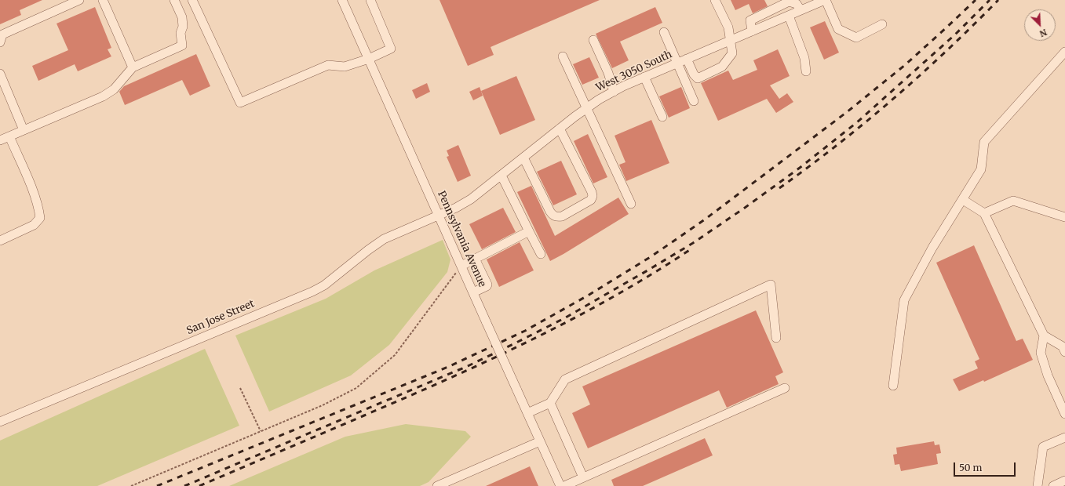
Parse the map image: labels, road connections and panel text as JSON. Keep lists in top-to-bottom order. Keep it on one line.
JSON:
{"streets":{"street":["West 3050 South","Pennsylvania Avenue","San Jose Street"]},"crossings":[["West 3050 South","Pennsylvania Avenue"],["West 3050 South","San Jose Street"],["Pennsylvania Avenue","San Jose Street"]],"scale_bar":"50 m","north":"bottom right"}
